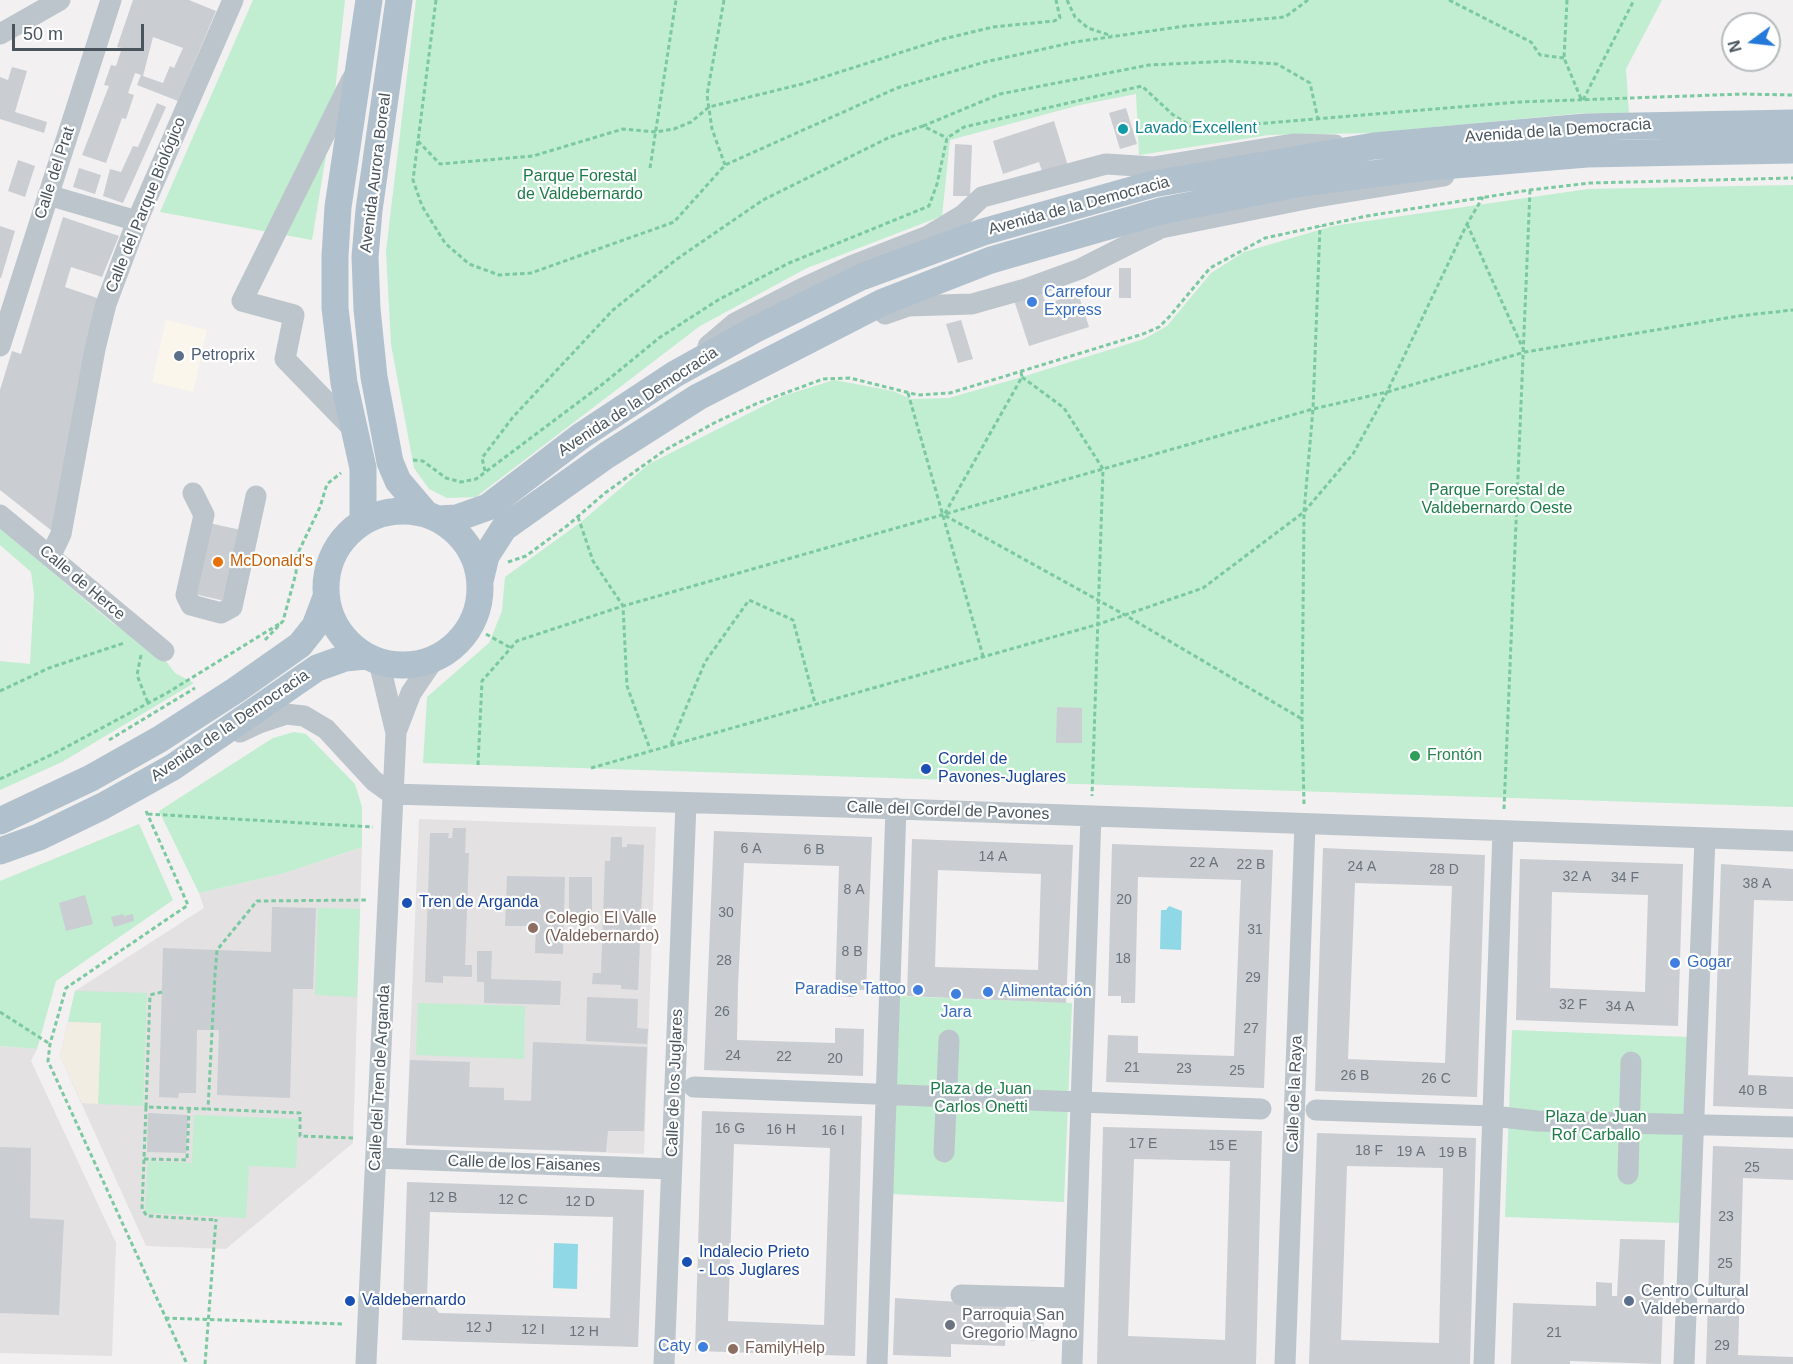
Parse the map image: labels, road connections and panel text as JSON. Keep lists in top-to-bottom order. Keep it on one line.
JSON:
{"streets":{"main road":["Avenida de la Democracia","Avenida Aurora Boreal"],"street":["Calle del Prat","Calle del Parque Biológico","Calle de Herce","Calle del Cordel de Pavones","Calle del Tren de Arganda","Calle de los Juglares","Calle de la Raya","Calle de los Faisanes"]},"crossings":[["Avenida de la Democracia","Avenida Aurora Boreal"],["Avenida de la Democracia","Calle del Tren de Arganda"],["Avenida Aurora Boreal","Calle del Tren de Arganda"],["Calle del Parque Biológico","Calle de Herce"],["Calle del Cordel de Pavones","Calle del Tren de Arganda"],["Calle del Cordel de Pavones","Calle de los Juglares"],["Calle del Cordel de Pavones","Calle de la Raya"],["Calle del Tren de Arganda","Calle de los Faisanes"],["Calle de los Juglares","Calle de los Faisanes"]],"parks":["Parque Forestal de Valdebernardo","Parque Forestal de Valdebernardo Oeste","Plaza de Juan Carlos Onetti","Plaza de Juan Rof Carballo"],"places":["Lavado Excellent","Carrefour Express","Petroprix","McDonald's","Frontón","Cordel de Pavones-Juglares","Tren de Arganda","Colegio El Valle (Valdebernardo)","Gogar","Paradise Tattoo","Alimentación","Jara","Indalecio Prieto - Los Juglares","Valdebernardo","Centro Cultural Valdebernardo","Parroquia San Gregorio Magno","Caty","FamilyHelp"],"house_numbers":["6 A","6 B","14 A","22 A","22 B","24 A","28 D","32 A","34 F","38 A","8 A","20","30","31","8 B","18","28","29","32 F","34 A","26","27","24","22","20","21","23","25","26 B","26 C","40 B","16 G","16 H","16 I","17 E","15 E","18 F","19 A","19 B","25","12 B","12 C","12 D","23","25","12 J","12 I","12 H","21","29"],"scale_bar":"50 m","north":"left"}
